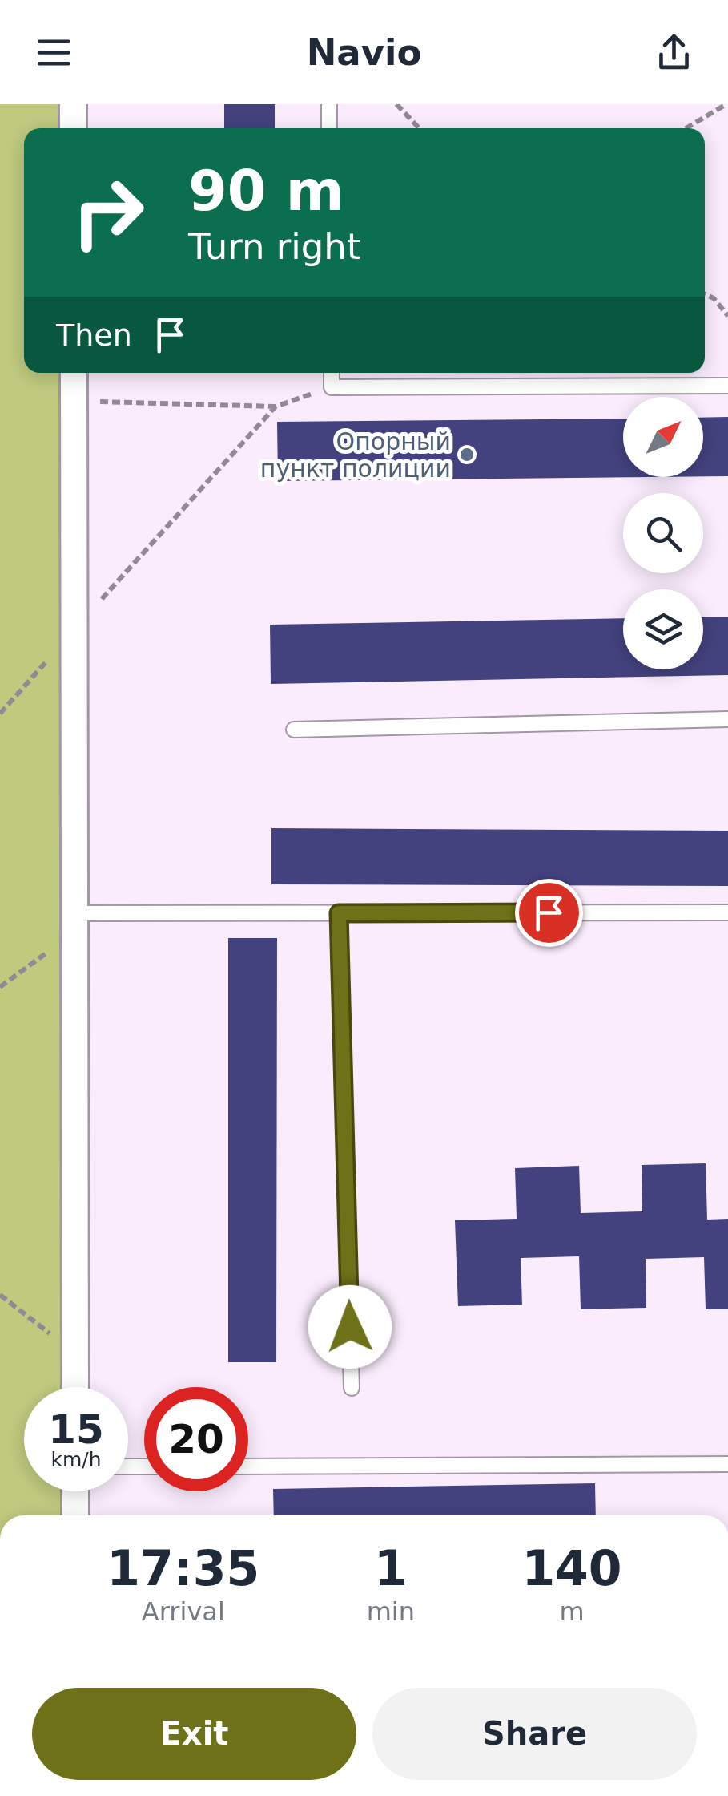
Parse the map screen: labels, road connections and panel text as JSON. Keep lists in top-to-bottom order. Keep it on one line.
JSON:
{"places":["Опорный пункт полиции"],"north":"top right","page":{"header":"Navio","turn":["90 m","Turn right"],"then":"Then","speed":"15 km/h","limit":"20","eta":["17:35","Arrival","1","min","140","m"],"buttons":["Exit","Share"]}}
